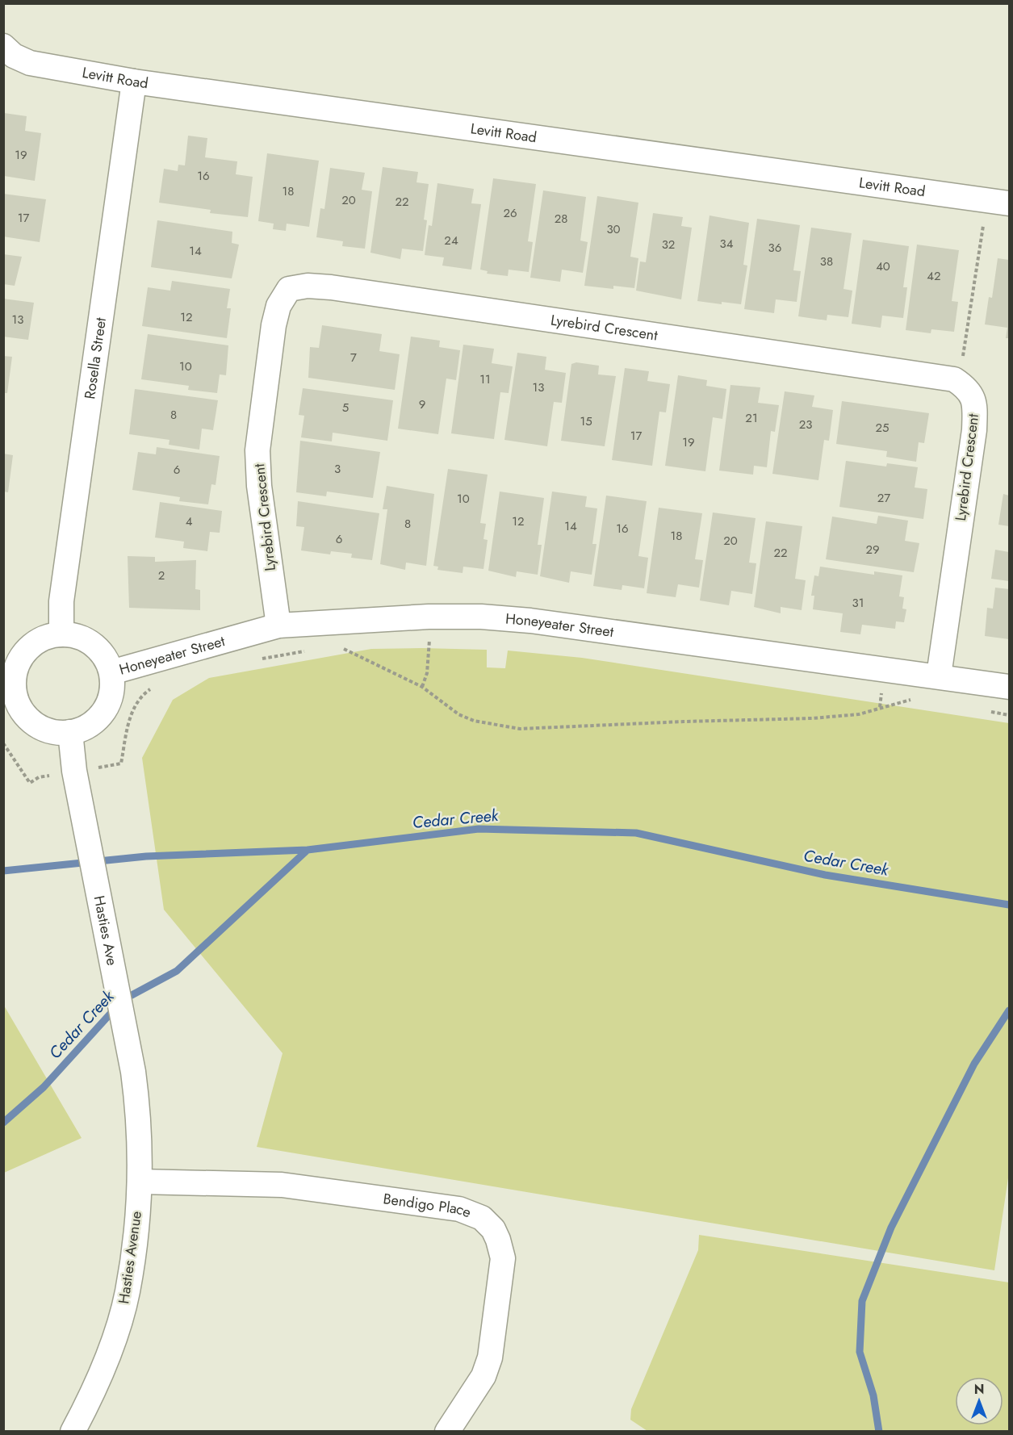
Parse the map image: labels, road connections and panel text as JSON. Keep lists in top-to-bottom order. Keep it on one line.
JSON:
{"streets":{"street":["Levitt Road","Lyrebird Crescent","Rosella Street","Honeyeater Street","Hasties Ave","Bendigo Place","Hasties Avenue"]},"crossings":[["Levitt Road","Rosella Street"],["Lyrebird Crescent","Honeyeater Street"],["Rosella Street","Honeyeater Street"],["Rosella Street","Hasties Ave"],["Honeyeater Street","Hasties Ave"],["Hasties Ave","Hasties Avenue"],["Bendigo Place","Hasties Avenue"]],"water":["Cedar Creek"],"house_numbers":["19","16","18","20","22","26","17","28","30","24","34","32","36","14","38","40","42","12","13","7","10","11","13","9","5","8","21","15","23","25","17","19","3","6","27","10","4","12","8","14","16","18","6","20","29","22","2","31"],"north":"top"}
